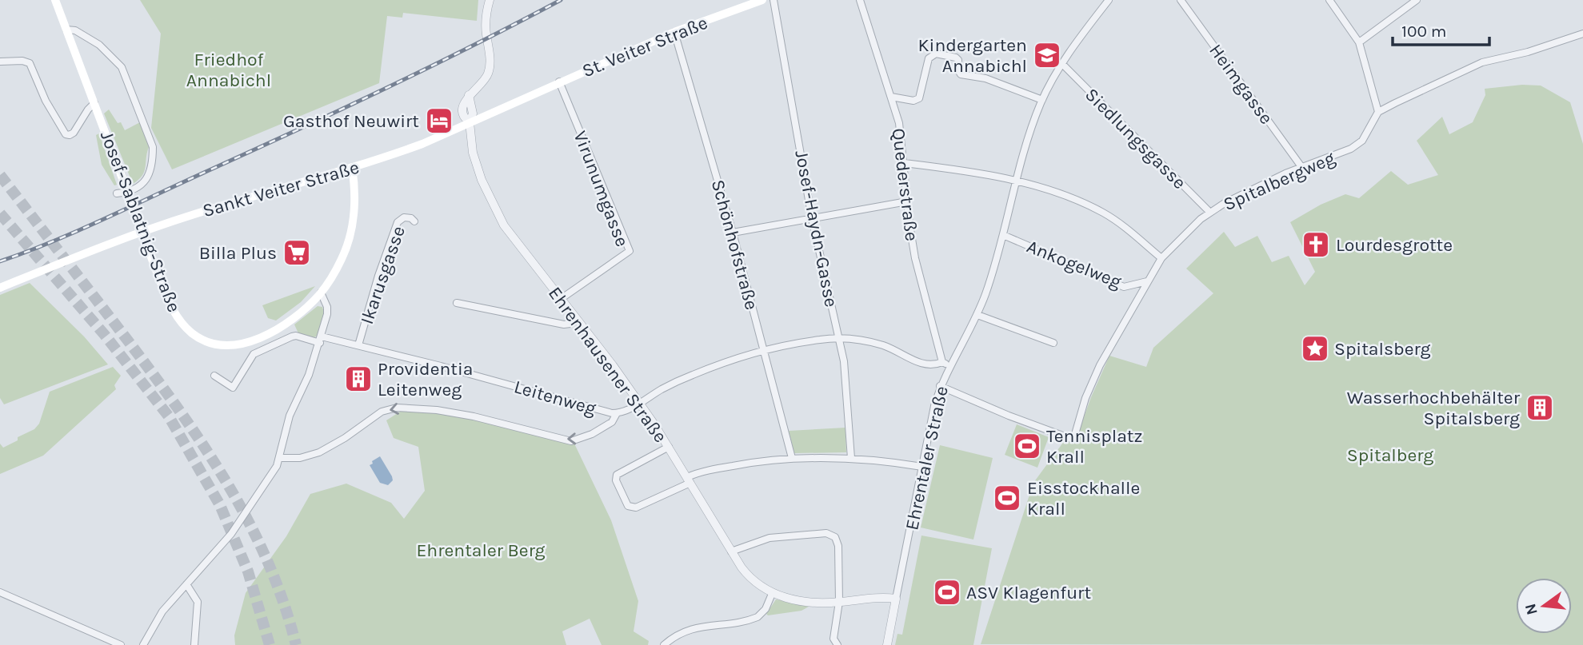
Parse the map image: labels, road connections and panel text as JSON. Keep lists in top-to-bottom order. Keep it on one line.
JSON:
{"streets":{"main road":["St. Veiter Straße","Sankt Veiter Straße","Josef-Sablatnig-Straße"],"street":["Heimgasse","Siedlungsgasse","Spitalbergweg","Quederstraße","Virunumgasse","Josef-Haydn-Gasse","Schönhofstraße","Ankogelweg","Ikarusgasse","Ehrenhausener Straße","Leitenweg","Ehrentaler Straße"]},"crossings":[["St. Veiter Straße","Sankt Veiter Straße"],["St. Veiter Straße","Virunumgasse"],["St. Veiter Straße","Schönhofstraße"],["Heimgasse","Spitalbergweg"],["Siedlungsgasse","Spitalbergweg"],["Siedlungsgasse","Ehrentaler Straße"],["Spitalbergweg","Ankogelweg"],["Spitalbergweg","Ehrentaler Straße"],["Quederstraße","Leitenweg"],["Sankt Veiter Straße","Virunumgasse"],["Sankt Veiter Straße","Josef-Sablatnig-Straße"],["Sankt Veiter Straße","Ehrenhausener Straße"],["Virunumgasse","Ehrenhausener Straße"],["Josef-Haydn-Gasse","Leitenweg"],["Schönhofstraße","Leitenweg"],["Ankogelweg","Ehrentaler Straße"],["Ikarusgasse","Leitenweg"],["Ehrenhausener Straße","Leitenweg"]],"parks":["Friedhof Annabichl","Spitalberg","Ehrentaler Berg"],"places":{"school or university":["Kindergarten Annabichl"],"hotel":["Gasthof Neuwirt"],"church":["Lourdesgrotte"],"supermarket":["Billa Plus"],"place":["Spitalsberg"],"building":["Providentia Leitenweg","Wasserhochbehälter Spitalsberg"],"sports":["Tennisplatz Krall","Eisstockhalle Krall","ASV Klagenfurt"]},"scale_bar":"100 m","north":"left"}
